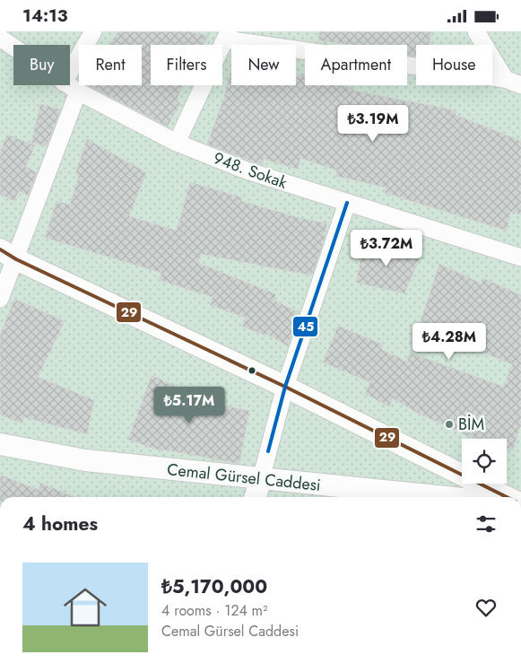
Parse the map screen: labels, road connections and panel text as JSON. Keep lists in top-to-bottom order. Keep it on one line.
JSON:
{"streets":{"street":["948. Sokak","Cemal Gürsel Caddesi"]},"places":["BİM"],"lines":["transit line 45","transit line 29"],"page":{"status":"14:13","chip":["Buy","Rent","Filters","New","Apartment","House"],"price":["₺3.19M","₺3.72M","₺4.28M","₺5.17M"],"heading":"4 homes","list":[{"name":"₺5,170,000","note":"4 rooms · 124 m² · Cemal Gürsel Caddesi"}]}}
